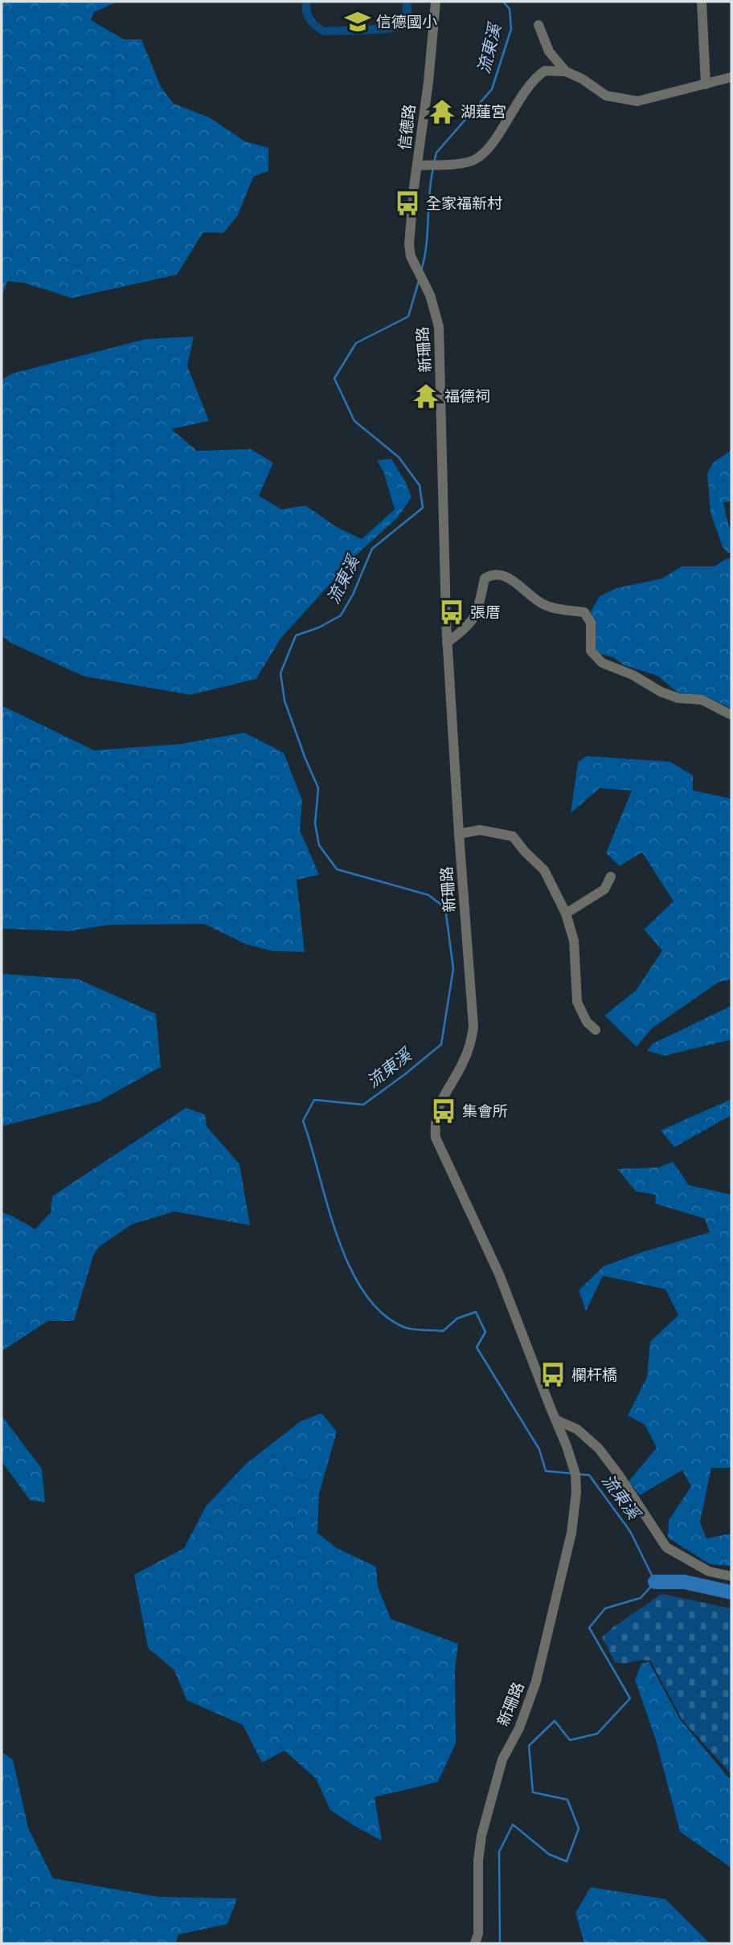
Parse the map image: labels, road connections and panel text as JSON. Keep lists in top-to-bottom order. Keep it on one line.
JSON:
{"streets":{"street":["信德路","新珊路"]},"crossings":[["信德路","新珊路"]],"water":["流東溪"],"places":{"school or university":["信德國小"],"temple":["湖蓮宮","福德祠"],"bus stop":["全家福新村","張厝","集會所","欄杆橋"]}}
